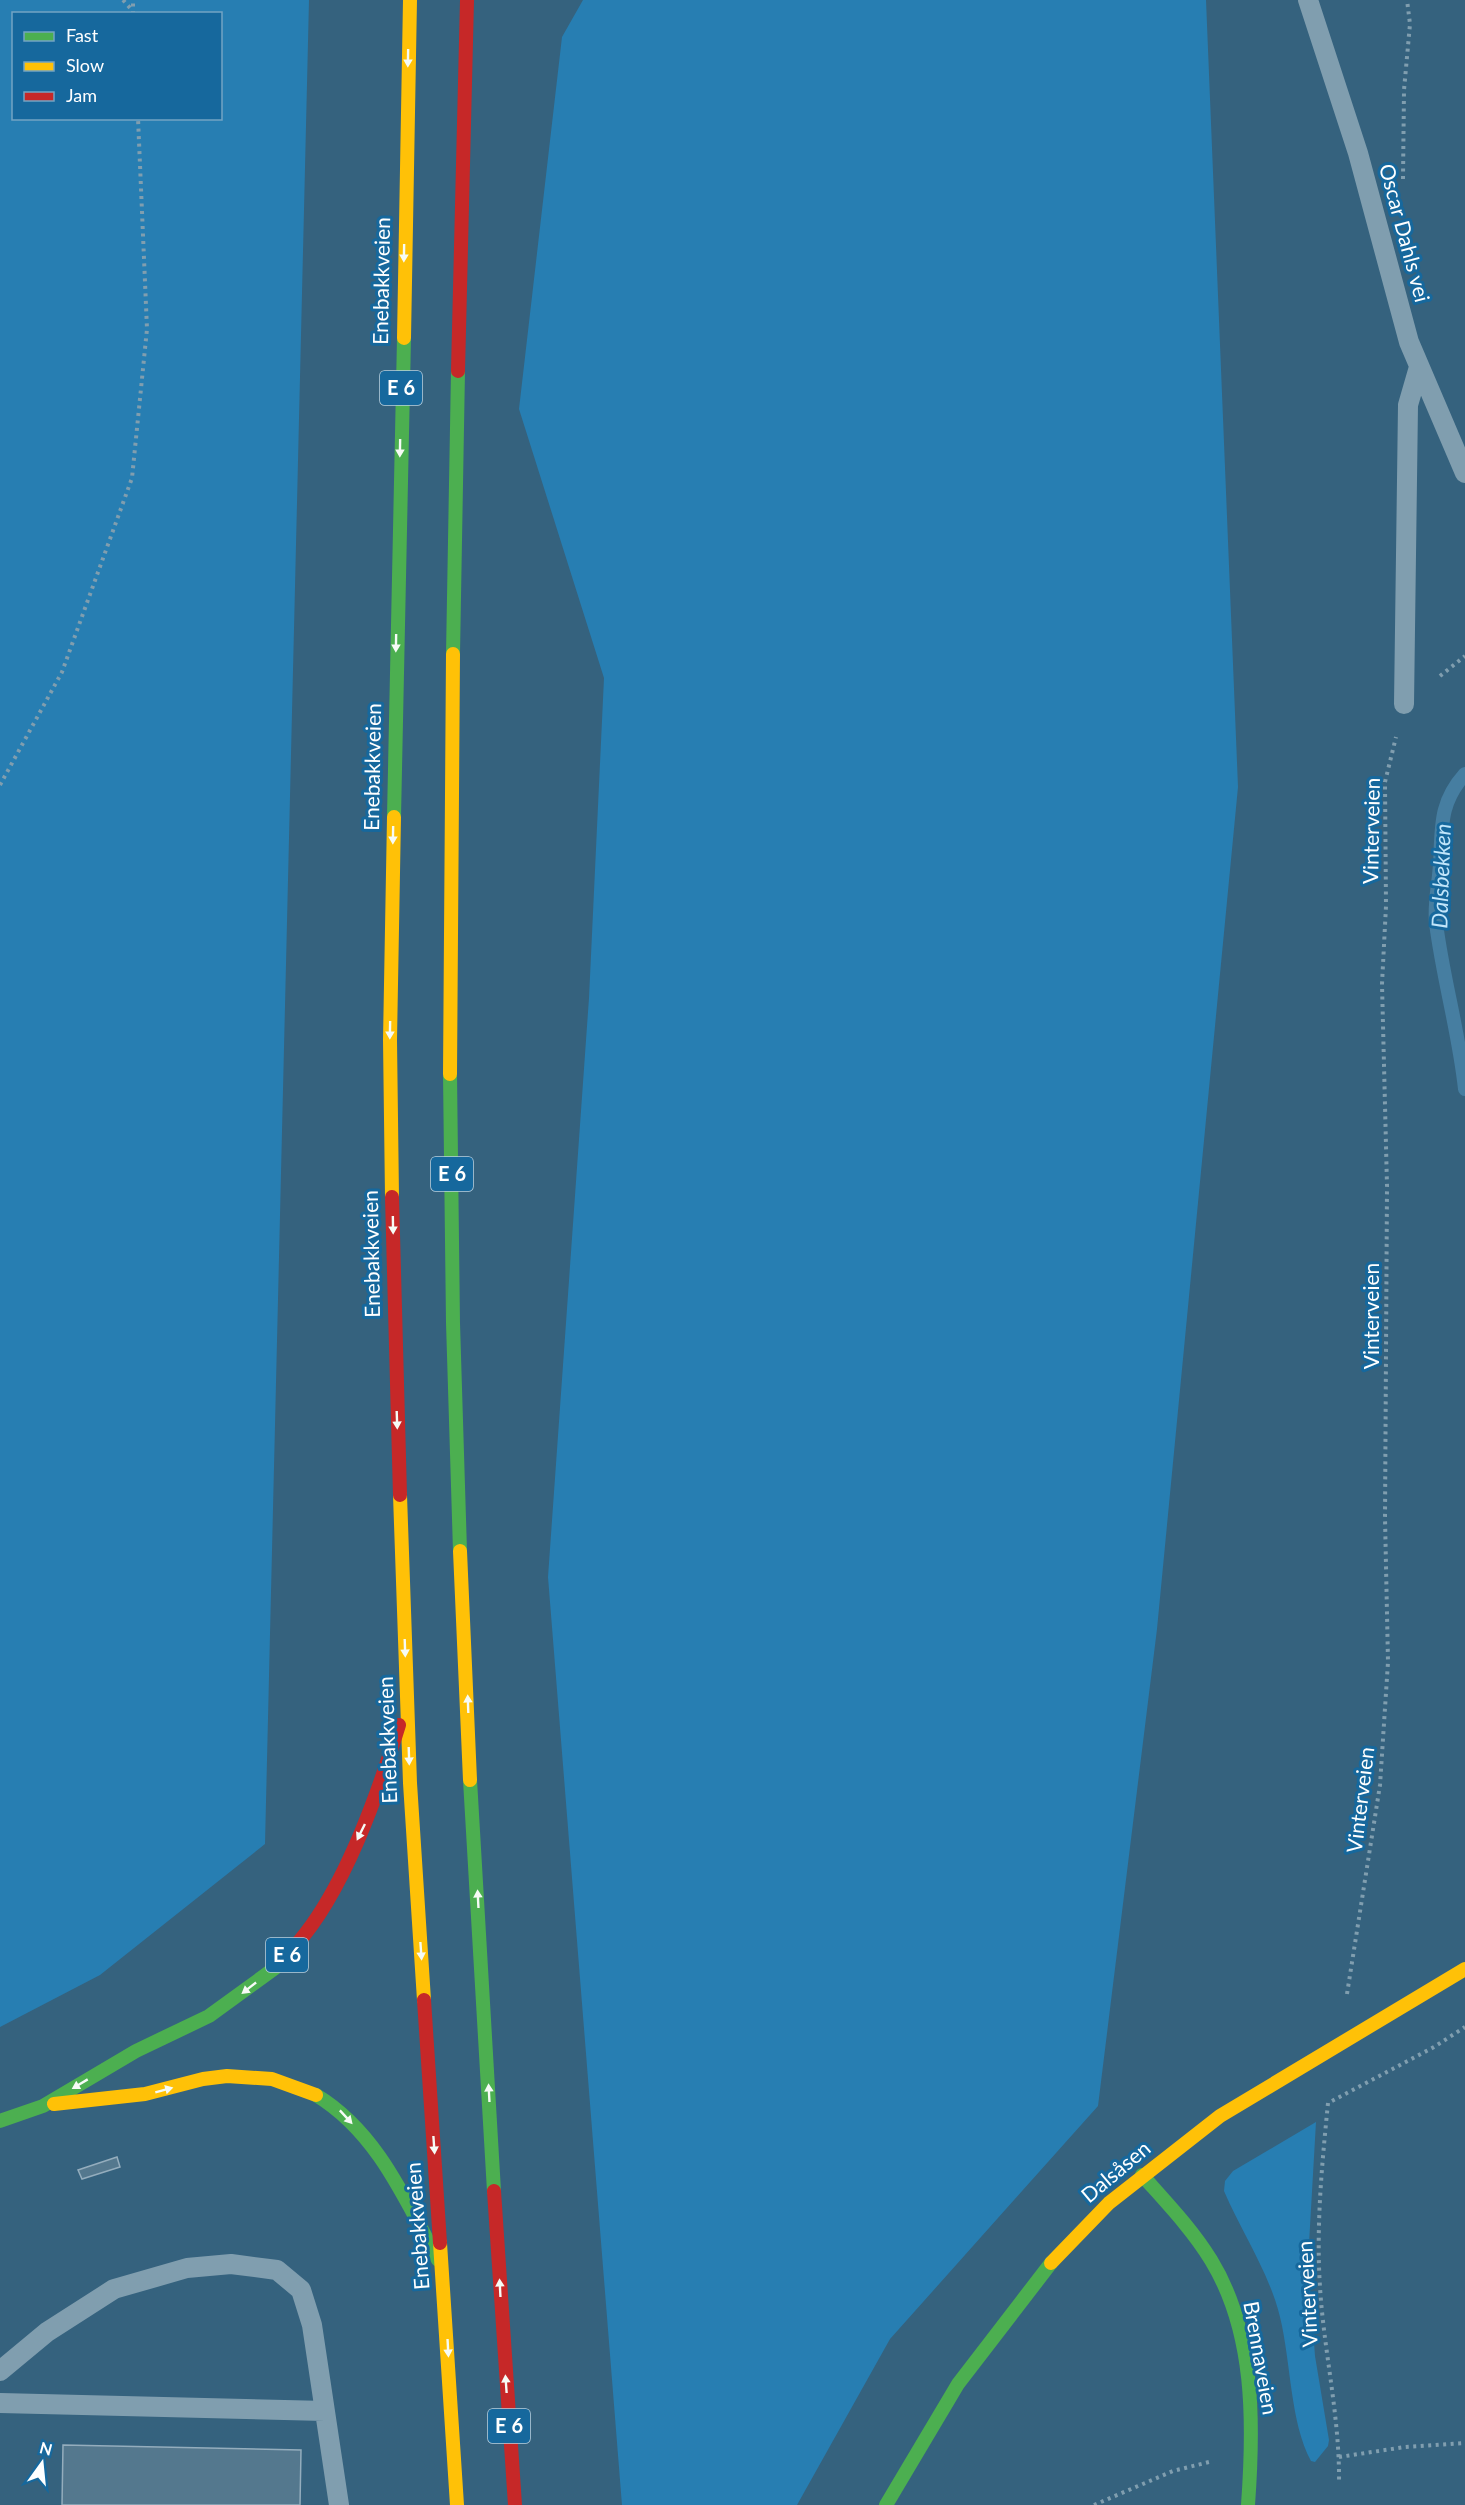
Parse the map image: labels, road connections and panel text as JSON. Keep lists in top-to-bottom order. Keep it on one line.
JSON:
{"streets":{"main road":["Enebakkveien","E 6","Dalsåsen","Brennaveien"],"lane":["Oscar Dahls vei"],"path":["Vinterveien"]},"crossings":[["Enebakkveien","E 6"],["Dalsåsen","Brennaveien"]],"water":["Dalsbekken"],"legend":["Fast","Slow","Jam"],"north":"top"}
